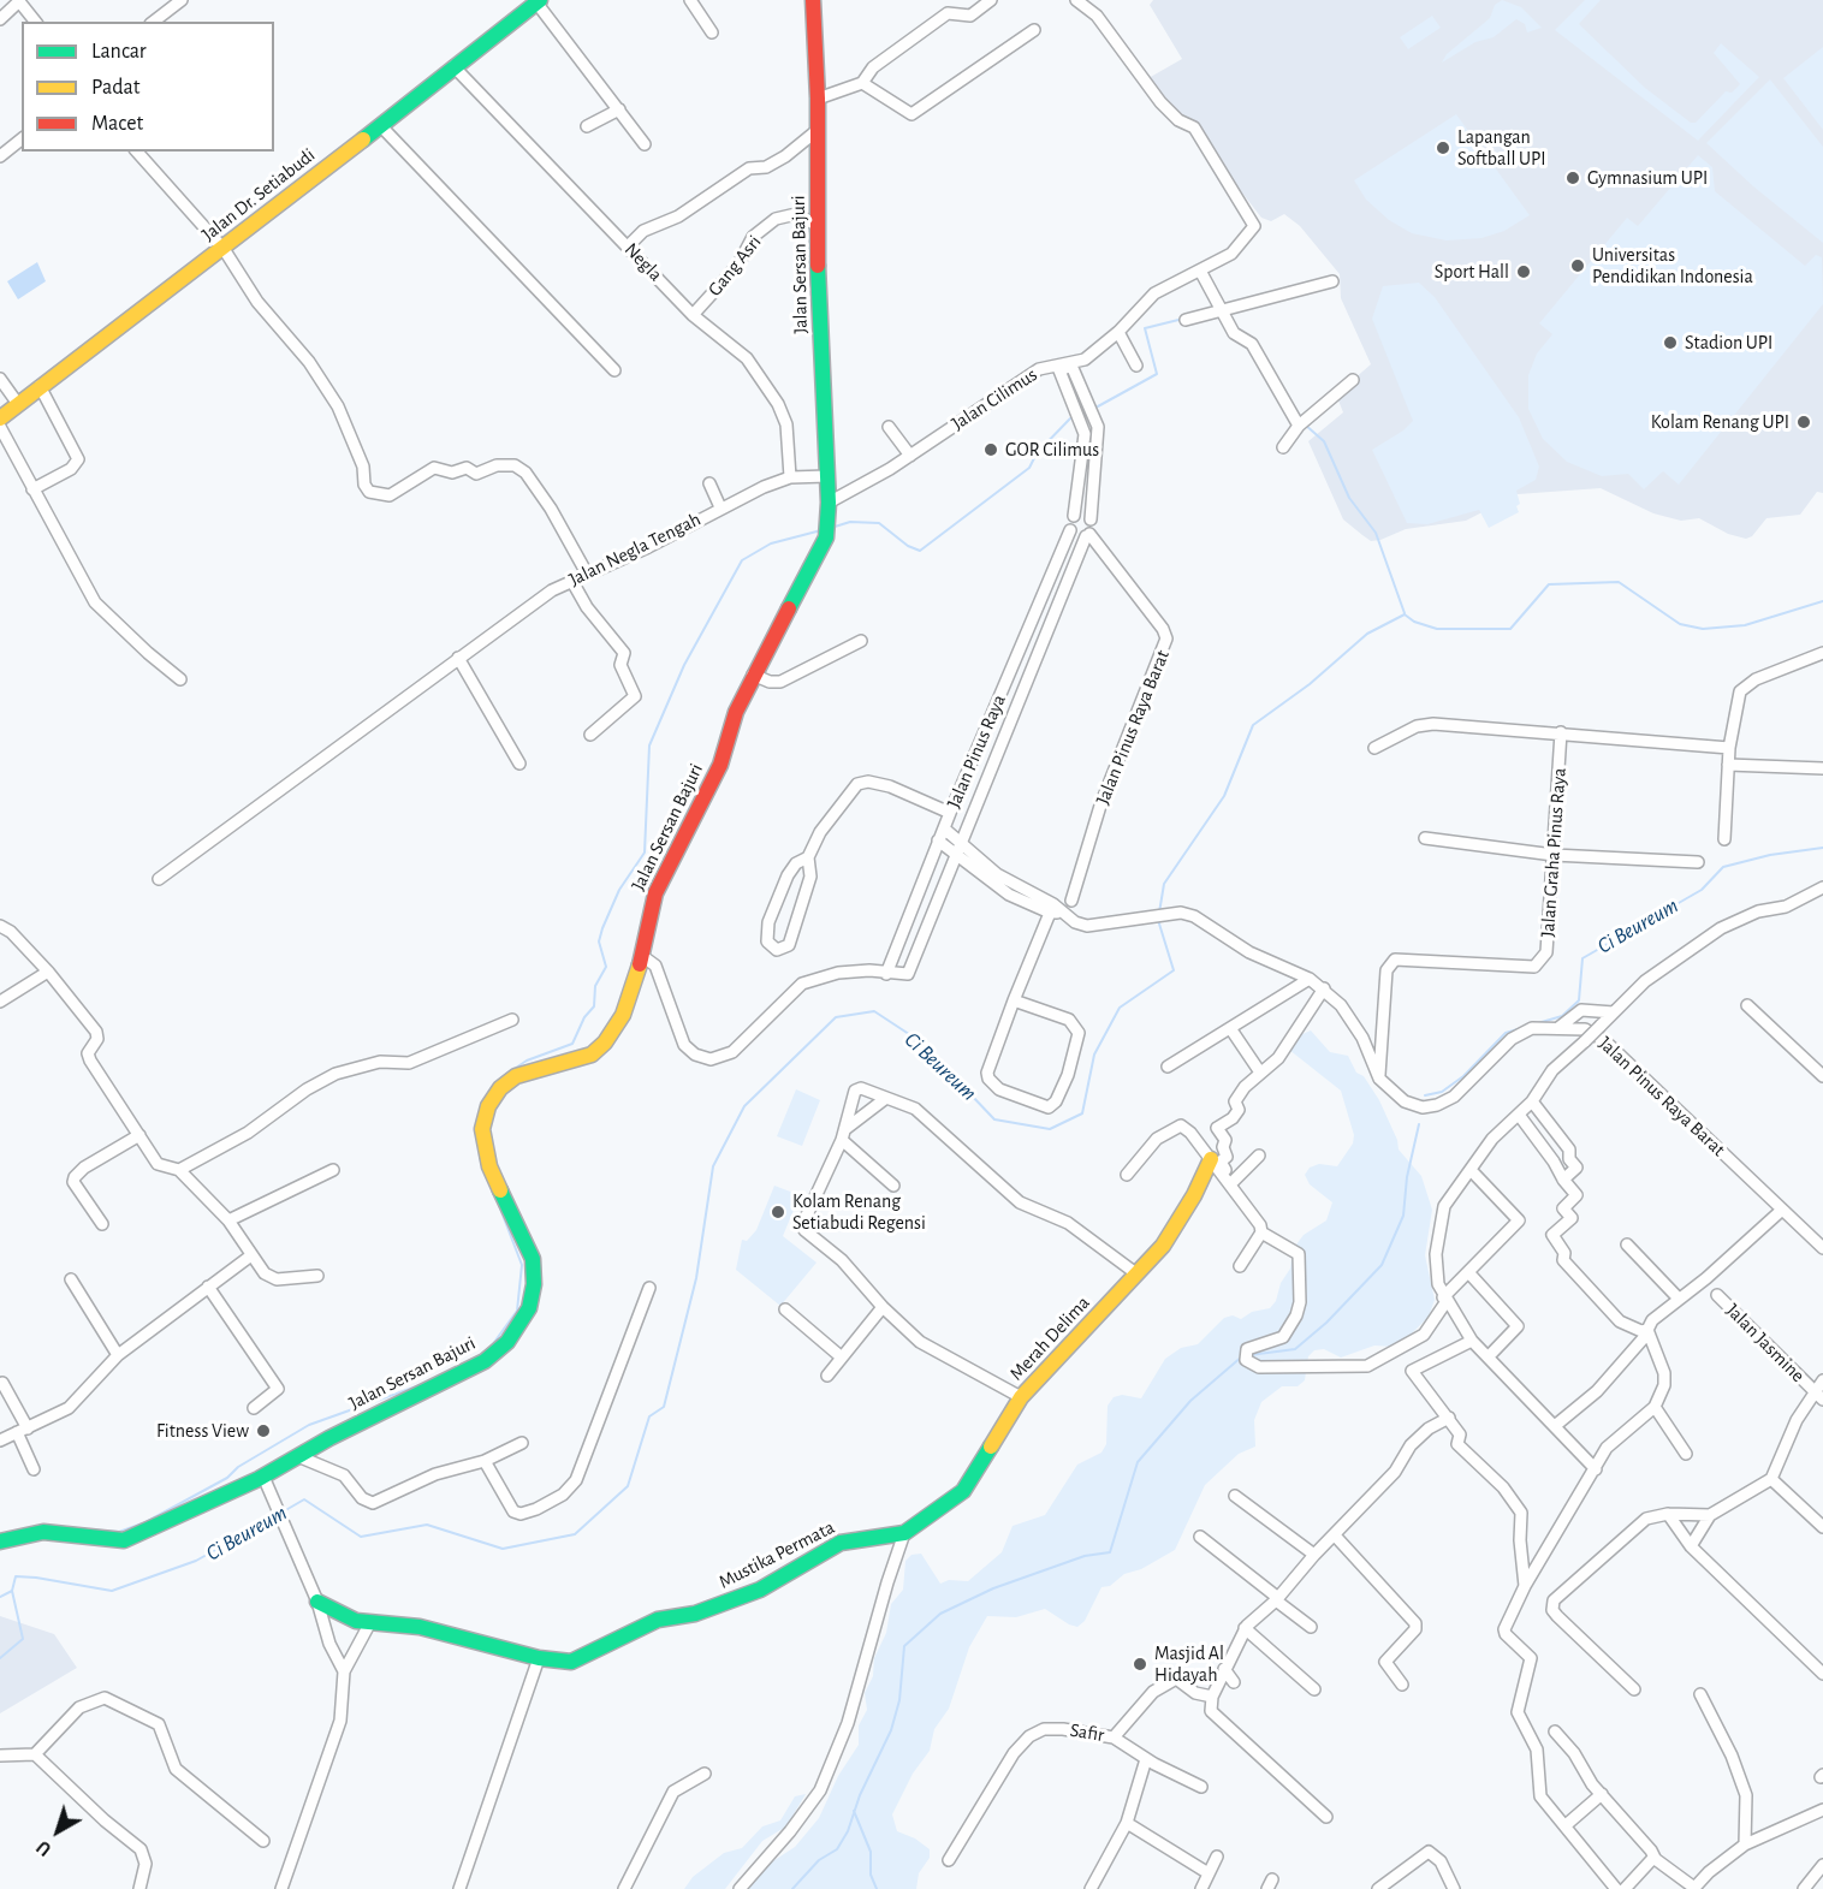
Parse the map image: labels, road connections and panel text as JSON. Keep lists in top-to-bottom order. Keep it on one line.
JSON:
{"streets":{"main road":["Jalan Dr. Setiabudi","Jalan Sersan Bajuri","Merah Delima","Mustika Permata"],"street":["Negla","Gang Asri","Jalan Cilimus","Jalan Negla Tengah","Jalan Pinus Raya Barat","Jalan Pinus Raya","Jalan Graha Pinus Raya","Jalan Jasmine","Safir"]},"crossings":[["Jalan Dr. Setiabudi","Negla"],["Negla","Gang Asri"],["Negla","Jalan Negla Tengah"],["Jalan Sersan Bajuri","Gang Asri"],["Jalan Sersan Bajuri","Jalan Cilimus"],["Jalan Sersan Bajuri","Jalan Negla Tengah"],["Jalan Pinus Raya Barat","Jalan Pinus Raya"],["Jalan Pinus Raya Barat","Jalan Graha Pinus Raya"],["Merah Delima","Mustika Permata"]],"water":["Ci Beureum"],"places":["Lapangan Softball UPI","Gymnasium UPI","Universitas Pendidikan Indonesia","Sport Hall","Stadion UPI","Kolam Renang UPI","GOR Cilimus","Kolam Renang Setiabudi Regensi","Fitness View","Masjid Al Hidayah"],"legend":["Lancar","Padat","Macet"],"north":"bottom left"}
